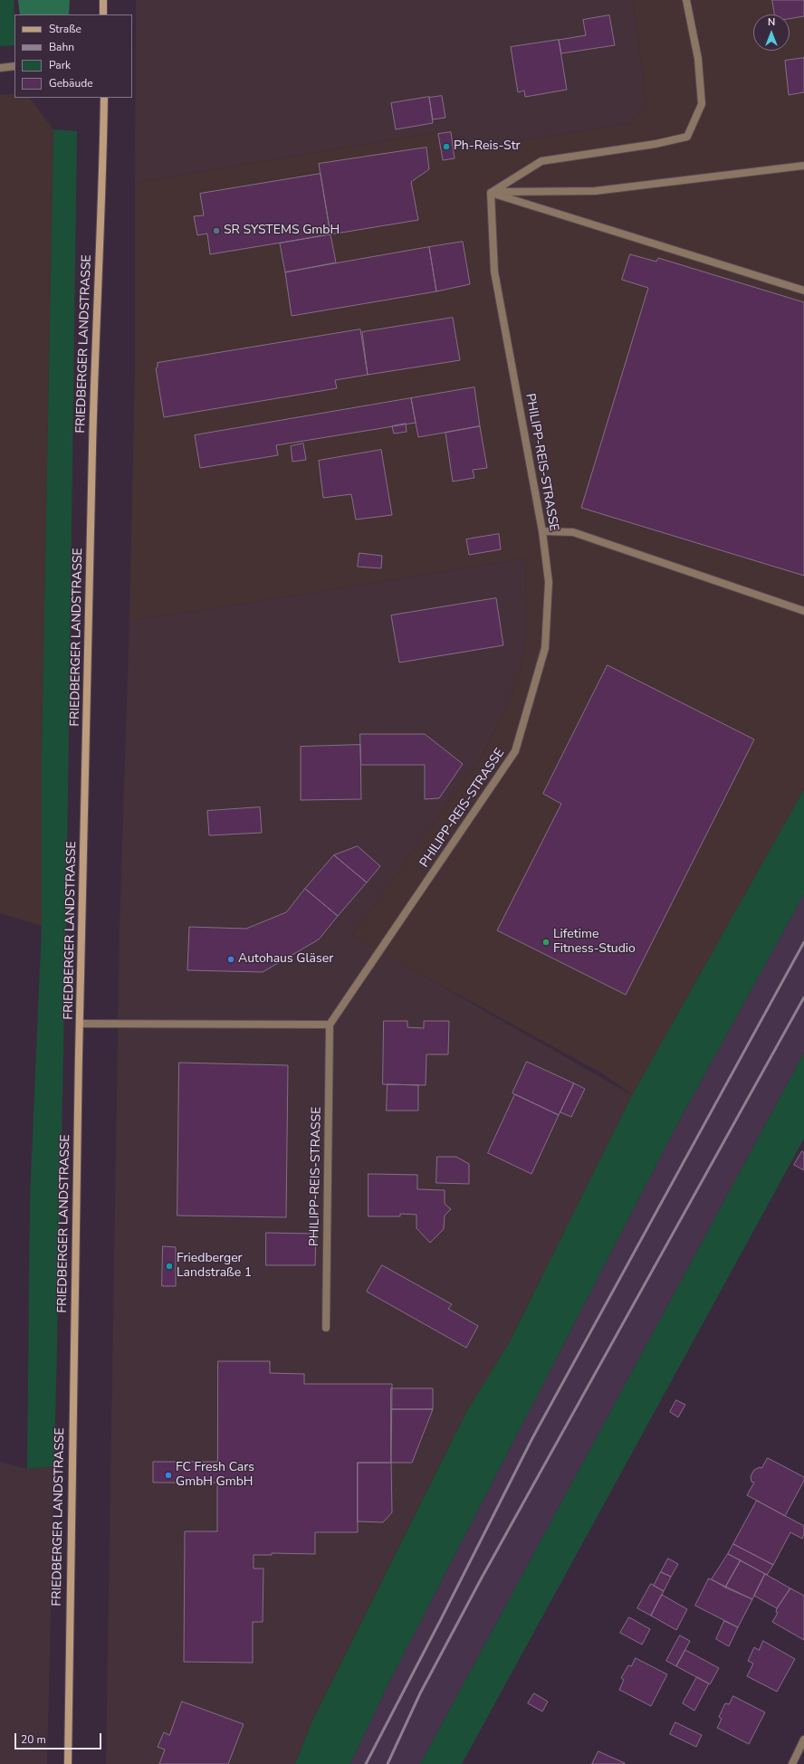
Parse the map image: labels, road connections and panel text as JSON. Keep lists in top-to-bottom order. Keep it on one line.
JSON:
{"streets":{"main road":["FRIEDBERGER LANDSTRASSE"],"street":["PHILIPP-REIS-STRASSE"]},"places":["Ph-Reis-Str","SR SYSTEMS GmbH","Lifetime Fitness-Studio","Autohaus Gläser","Friedberger Landstraße 1","FC Fresh Cars GmbH GmbH"],"legend":["Straße","Bahn","Park","Gebäude"],"scale_bar":"20 m","north":"top"}
